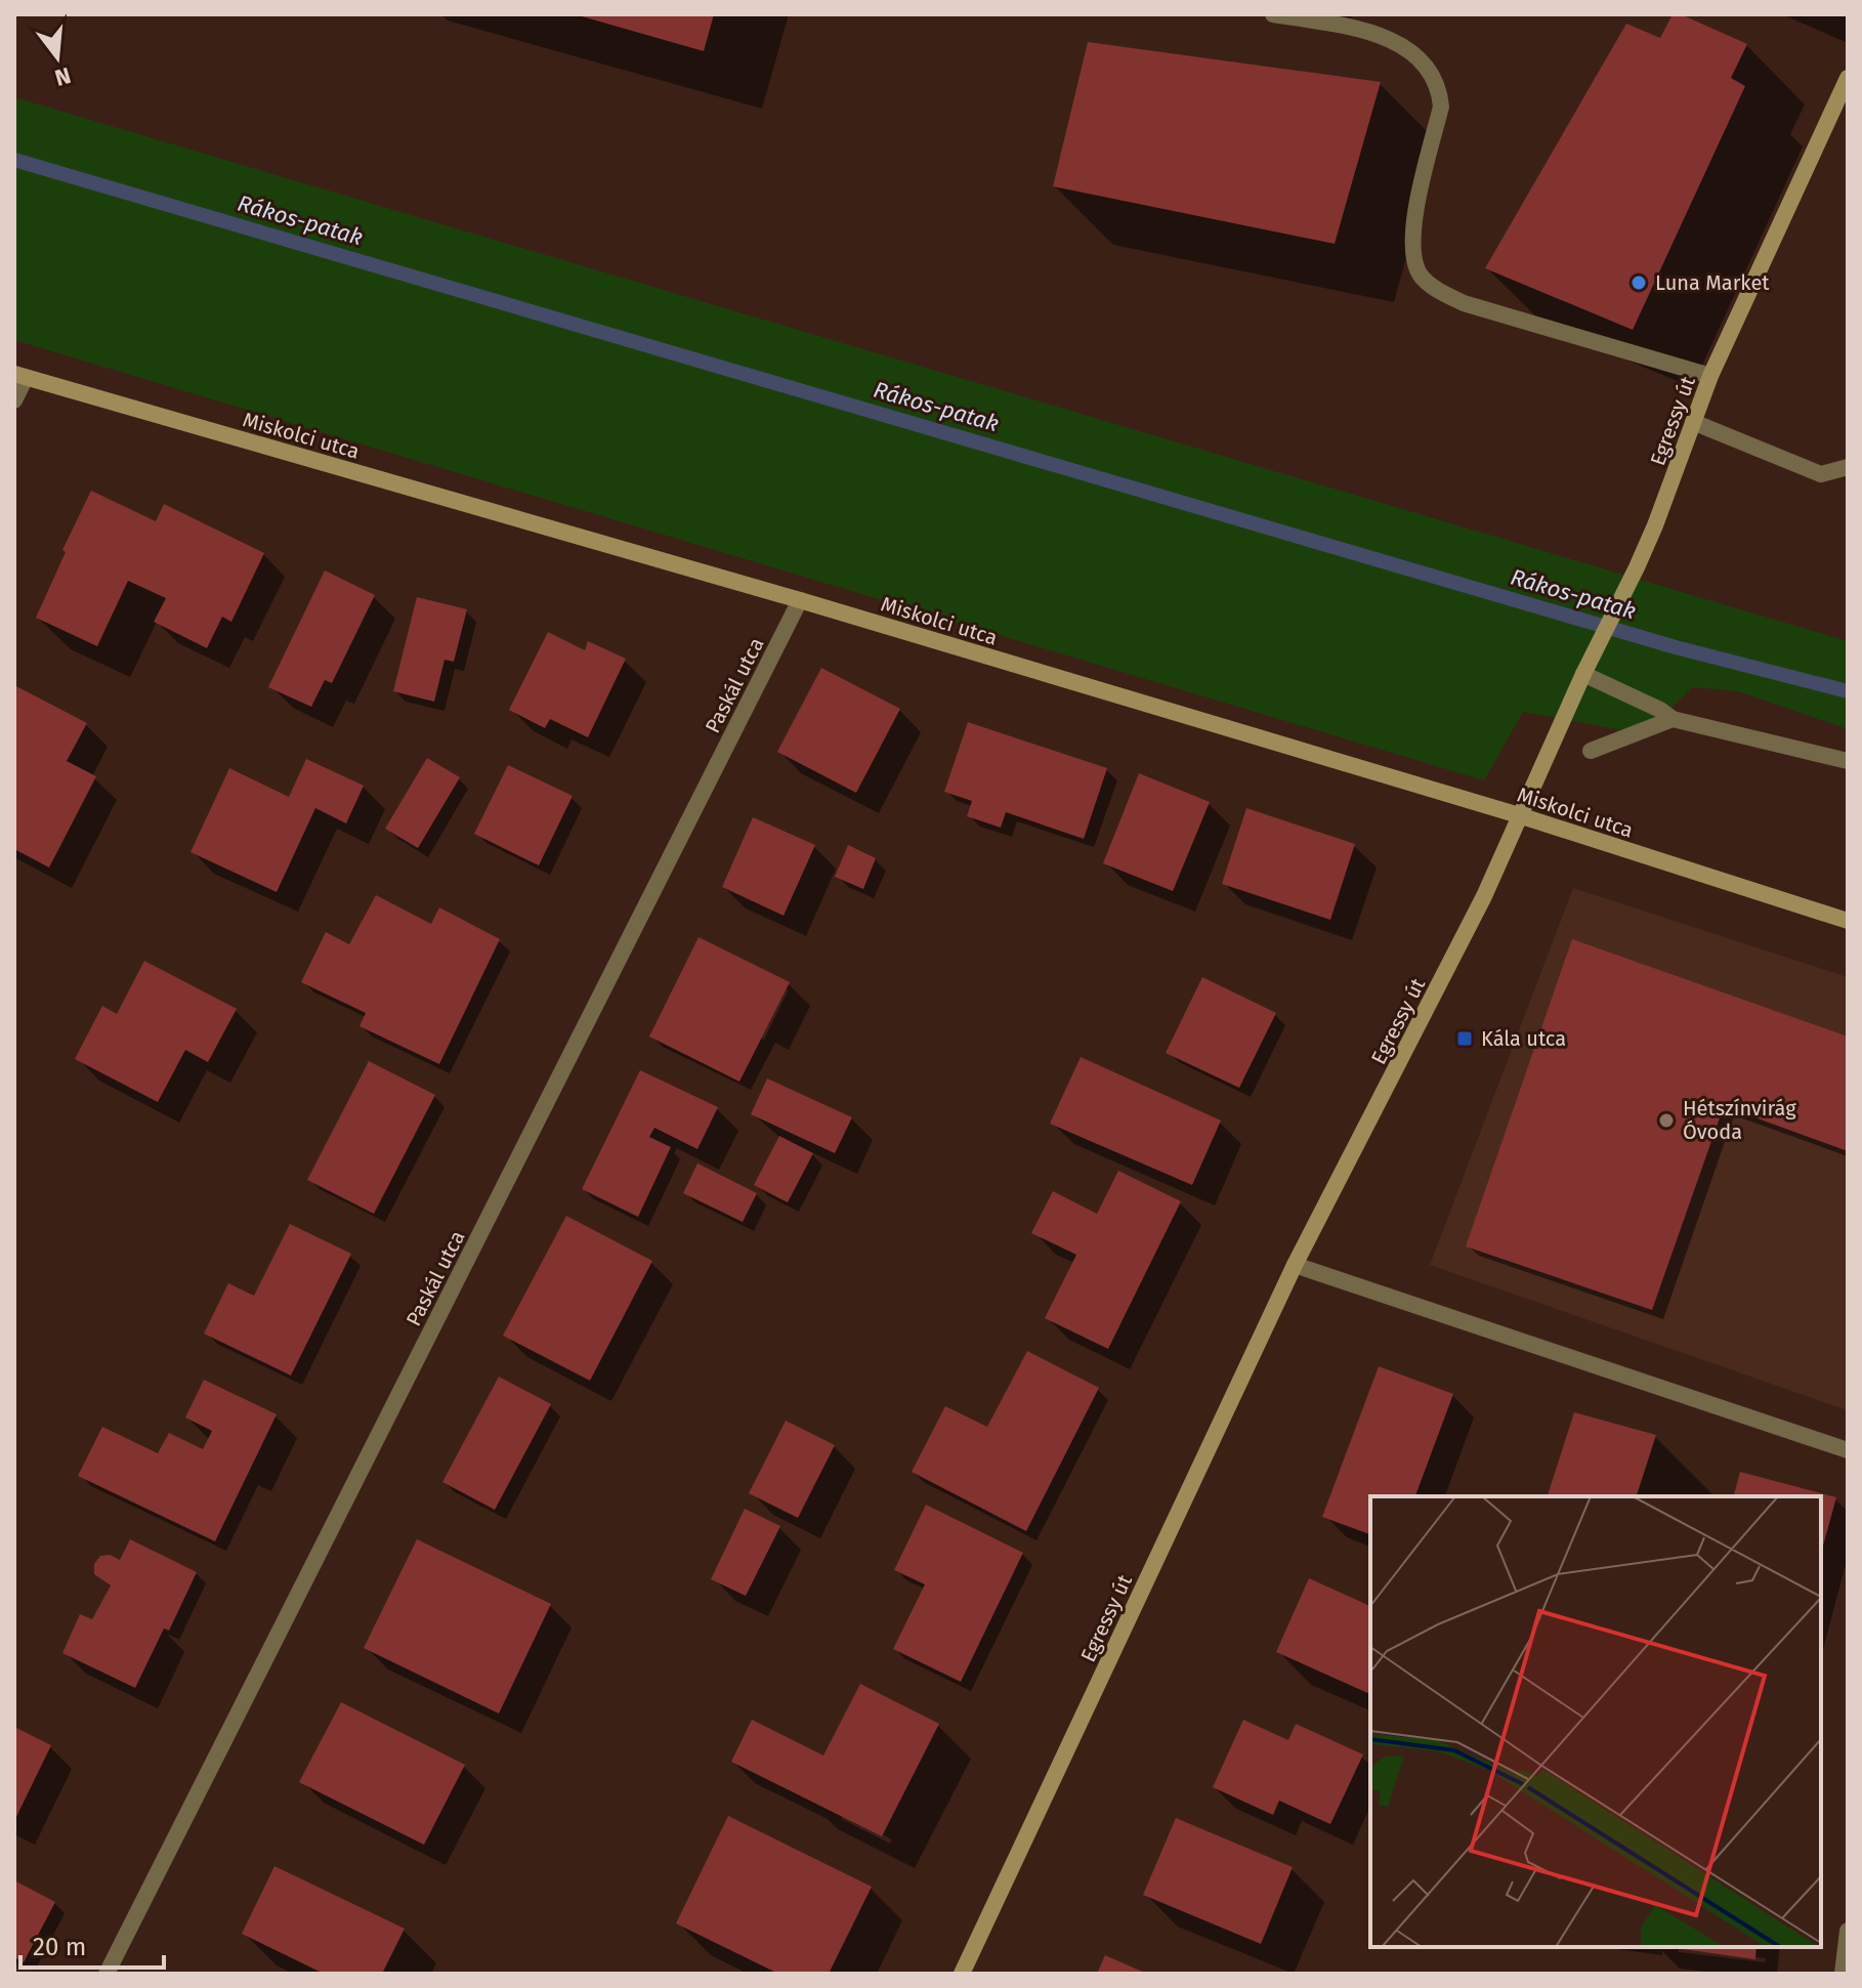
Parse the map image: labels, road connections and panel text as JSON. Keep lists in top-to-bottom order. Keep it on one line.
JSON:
{"streets":{"street":["Egressy út","Miskolci utca","Paskál utca"]},"crossings":[["Egressy út","Miskolci utca"],["Miskolci utca","Paskál utca"]],"water":["Rákos-patak"],"places":{"other":["Luna Market","Hétszínvirág Óvoda"],"transit":["Kála utca"]},"scale_bar":"20 m","north":"bottom"}
